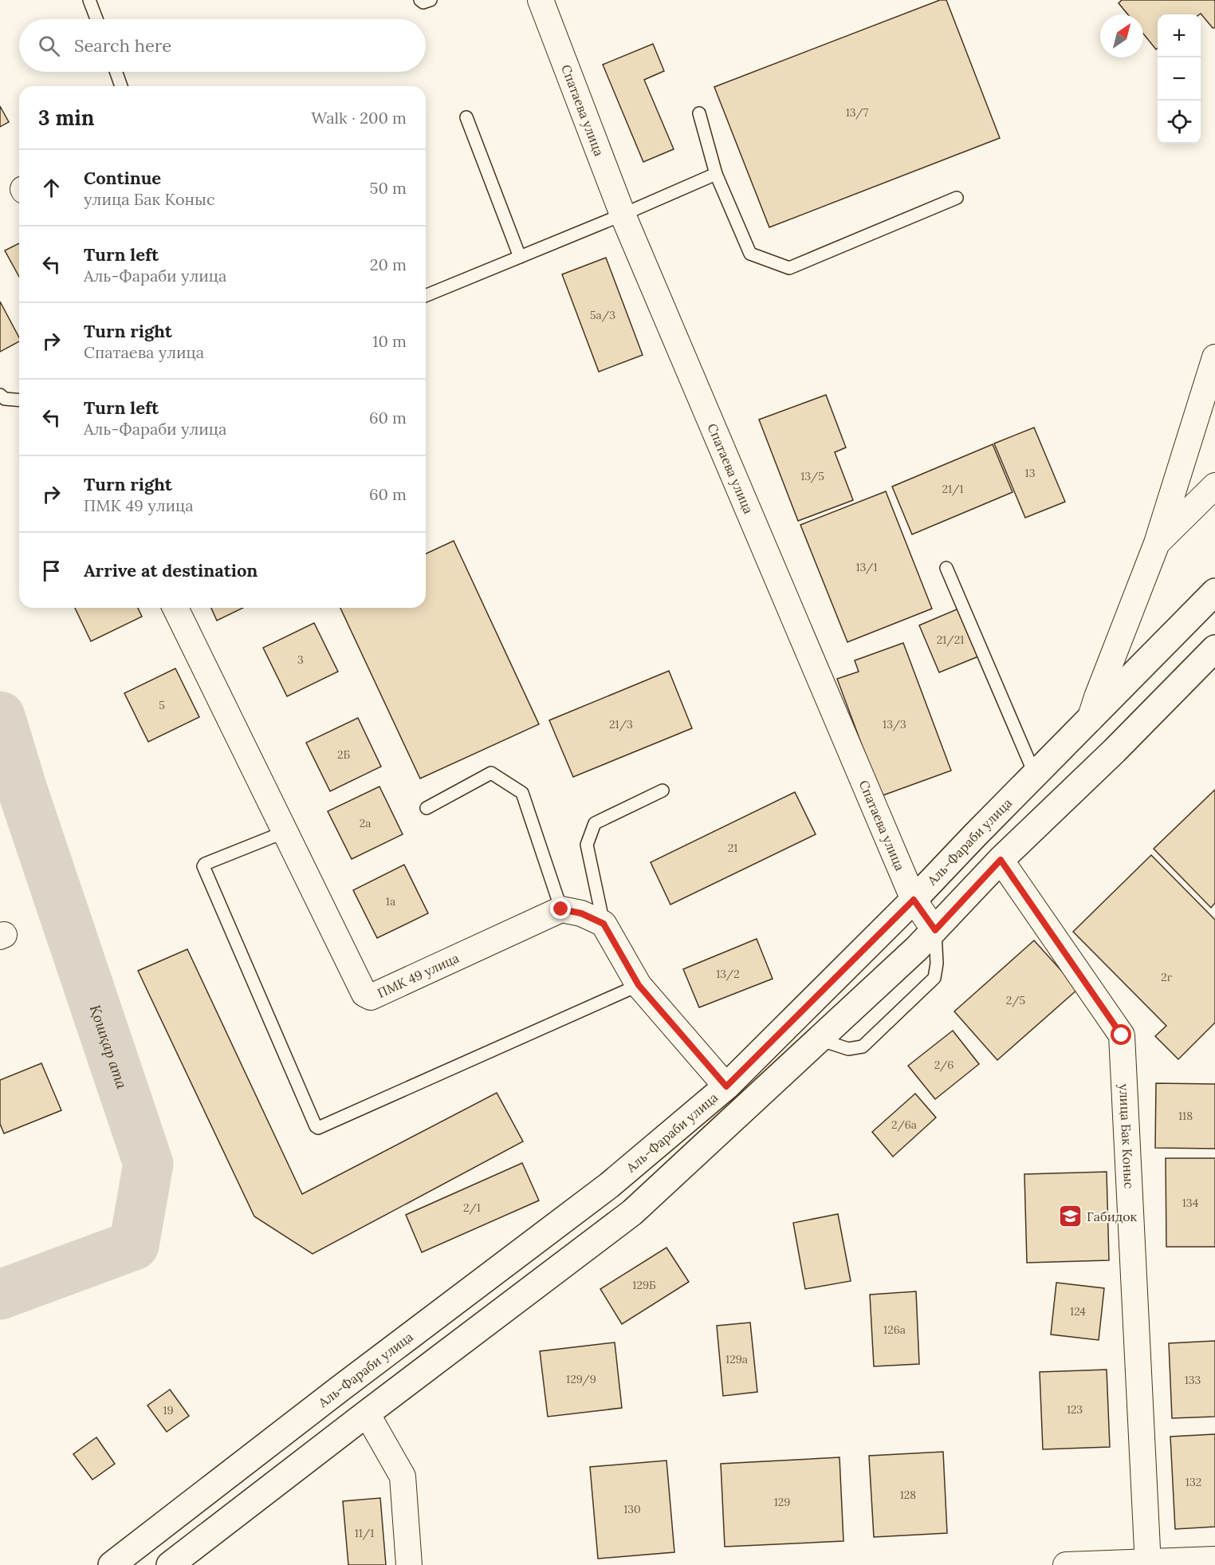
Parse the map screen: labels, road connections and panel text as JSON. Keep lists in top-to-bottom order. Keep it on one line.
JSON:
{"streets":{"main road":["Аль-Фараби улица"],"street":["Спатаева улица","ПМК 49 улица","улица Бак Коныс"]},"crossings":[["Спатаева улица","Аль-Фараби улица"]],"water":["Қошқар ата"],"places":{"school or university":["Габидок"]},"house_numbers":["13/7","5а/3","13","13/5","21/1","13/1","21/21","3","5","21/3","13/3","2Б","2а","21","1а","13/2","2г","2/5","2/6","118","2/6а","134","2/1","129Б","124","126а","129а","129/9","133","123","19","132","128","129","130","11/1"],"north":"top right","page":{"map_buttons":["+","−"],"search":"Search here","heading":["3 min","Walk · 200 m"],"list":[["Continue","улица Бак Коныс","50 m"],["Turn left","Аль-Фараби улица","20 m"],["Turn right","Спатаева улица","10 m"],["Turn left","Аль-Фараби улица","60 m"],["Turn right","ПМК 49 улица","60 m"],"Arrive at destination"]}}
